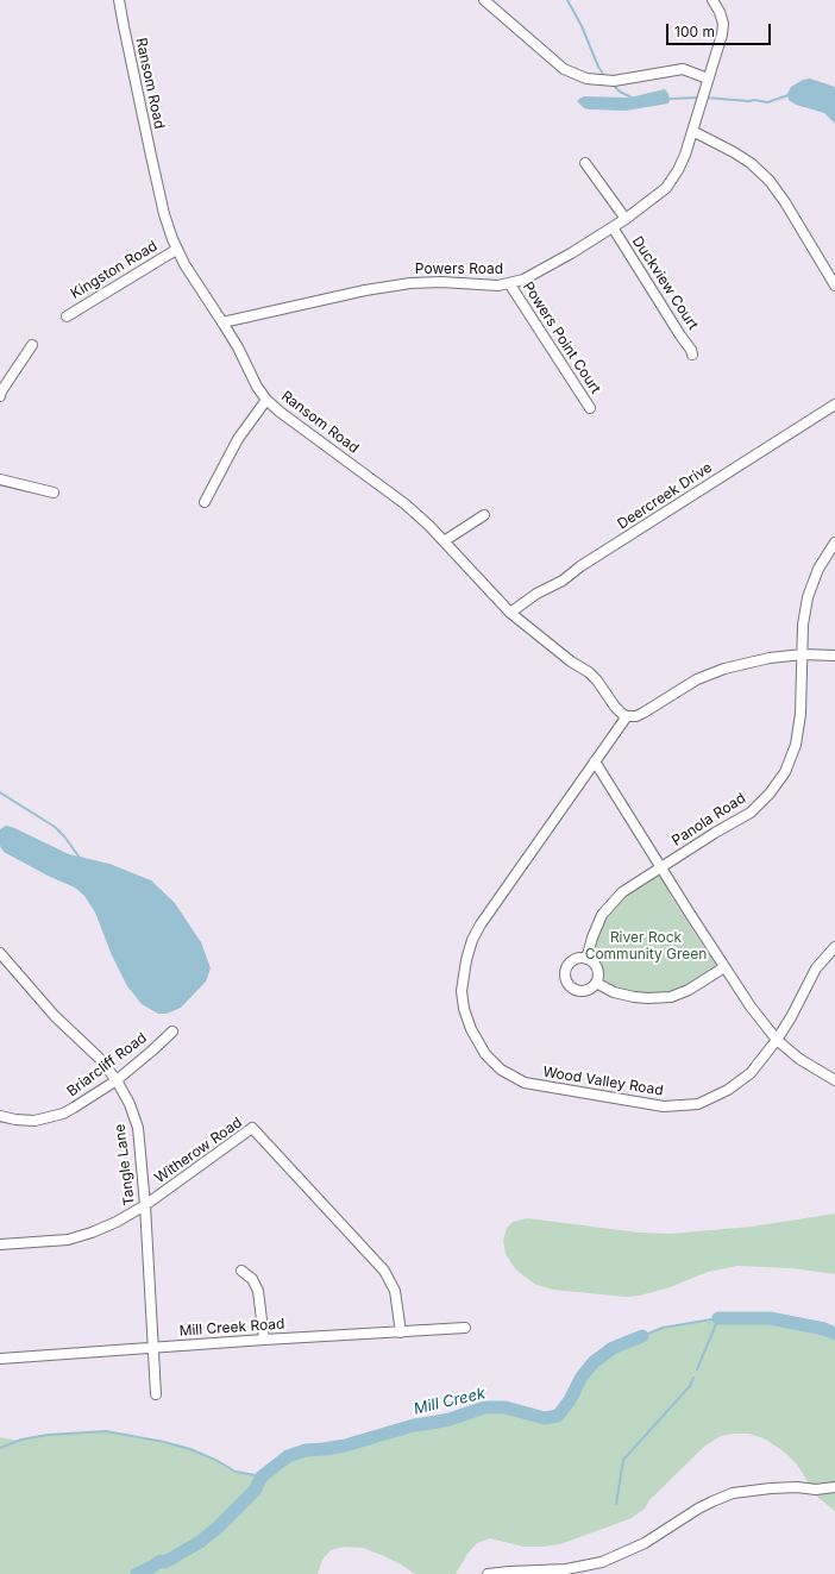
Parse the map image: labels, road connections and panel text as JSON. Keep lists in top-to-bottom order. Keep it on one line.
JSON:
{"streets":{"street":["Ransom Road","Powers Road","Kingston Road","Duckview Court","Powers Point Court","Deercreek Drive","Panola Road","Briarcliff Road","Wood Valley Road","Witherow Road","Tangle Lane","Mill Creek Road"]},"crossings":[["Ransom Road","Powers Road"],["Ransom Road","Kingston Road"],["Ransom Road","Deercreek Drive"],["Powers Road","Duckview Court"],["Powers Road","Powers Point Court"],["Briarcliff Road","Tangle Lane"],["Witherow Road","Tangle Lane"],["Witherow Road","Mill Creek Road"],["Tangle Lane","Mill Creek Road"]],"water":["Mill Creek"],"parks":["River Rock Community Green"],"scale_bar":"100 m"}
